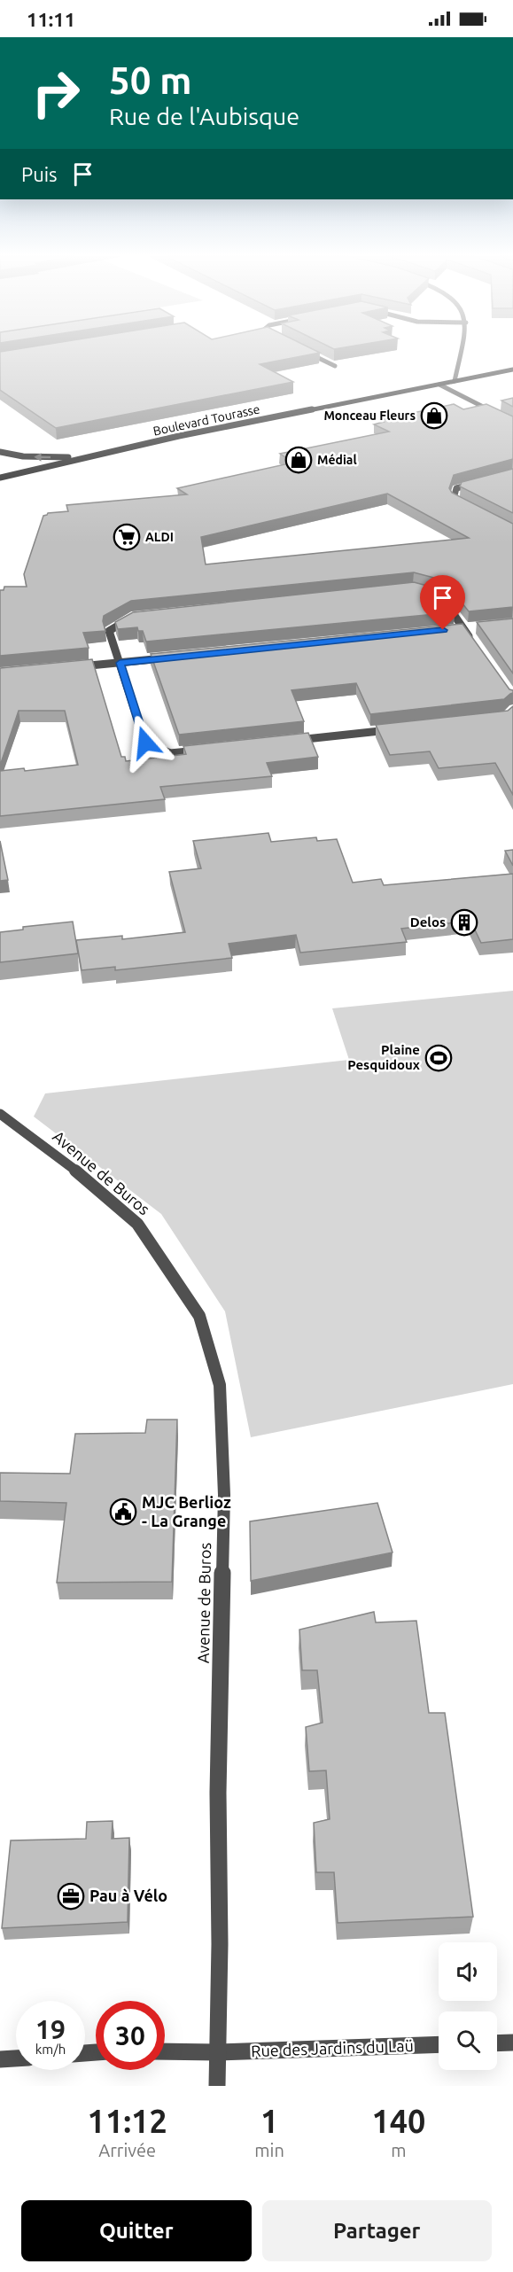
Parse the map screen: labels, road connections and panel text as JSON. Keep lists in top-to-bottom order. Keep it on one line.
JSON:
{"streets":{"main road":["Boulevard Tourasse"],"street":["Avenue de Buros","Rue des Jardins du Laü"]},"crossings":[["Avenue de Buros","Rue des Jardins du Laü"]],"places":{"shop":["Monceau Fleurs","Médial"],"supermarket":["ALDI"],"building":["Delos"],"sports":["Plaine Pesquidoux"],"public building":["MJC Berlioz - La Grange"],"office":["Pau à Vélo"]},"page":{"status":"11:11","turn":["50 m","Rue de l'Aubisque"],"then":"Puis","speed":"19 km/h","limit":"30","eta":["11:12","Arrivée","1","min","140","m"],"buttons":["Quitter","Partager"]}}
